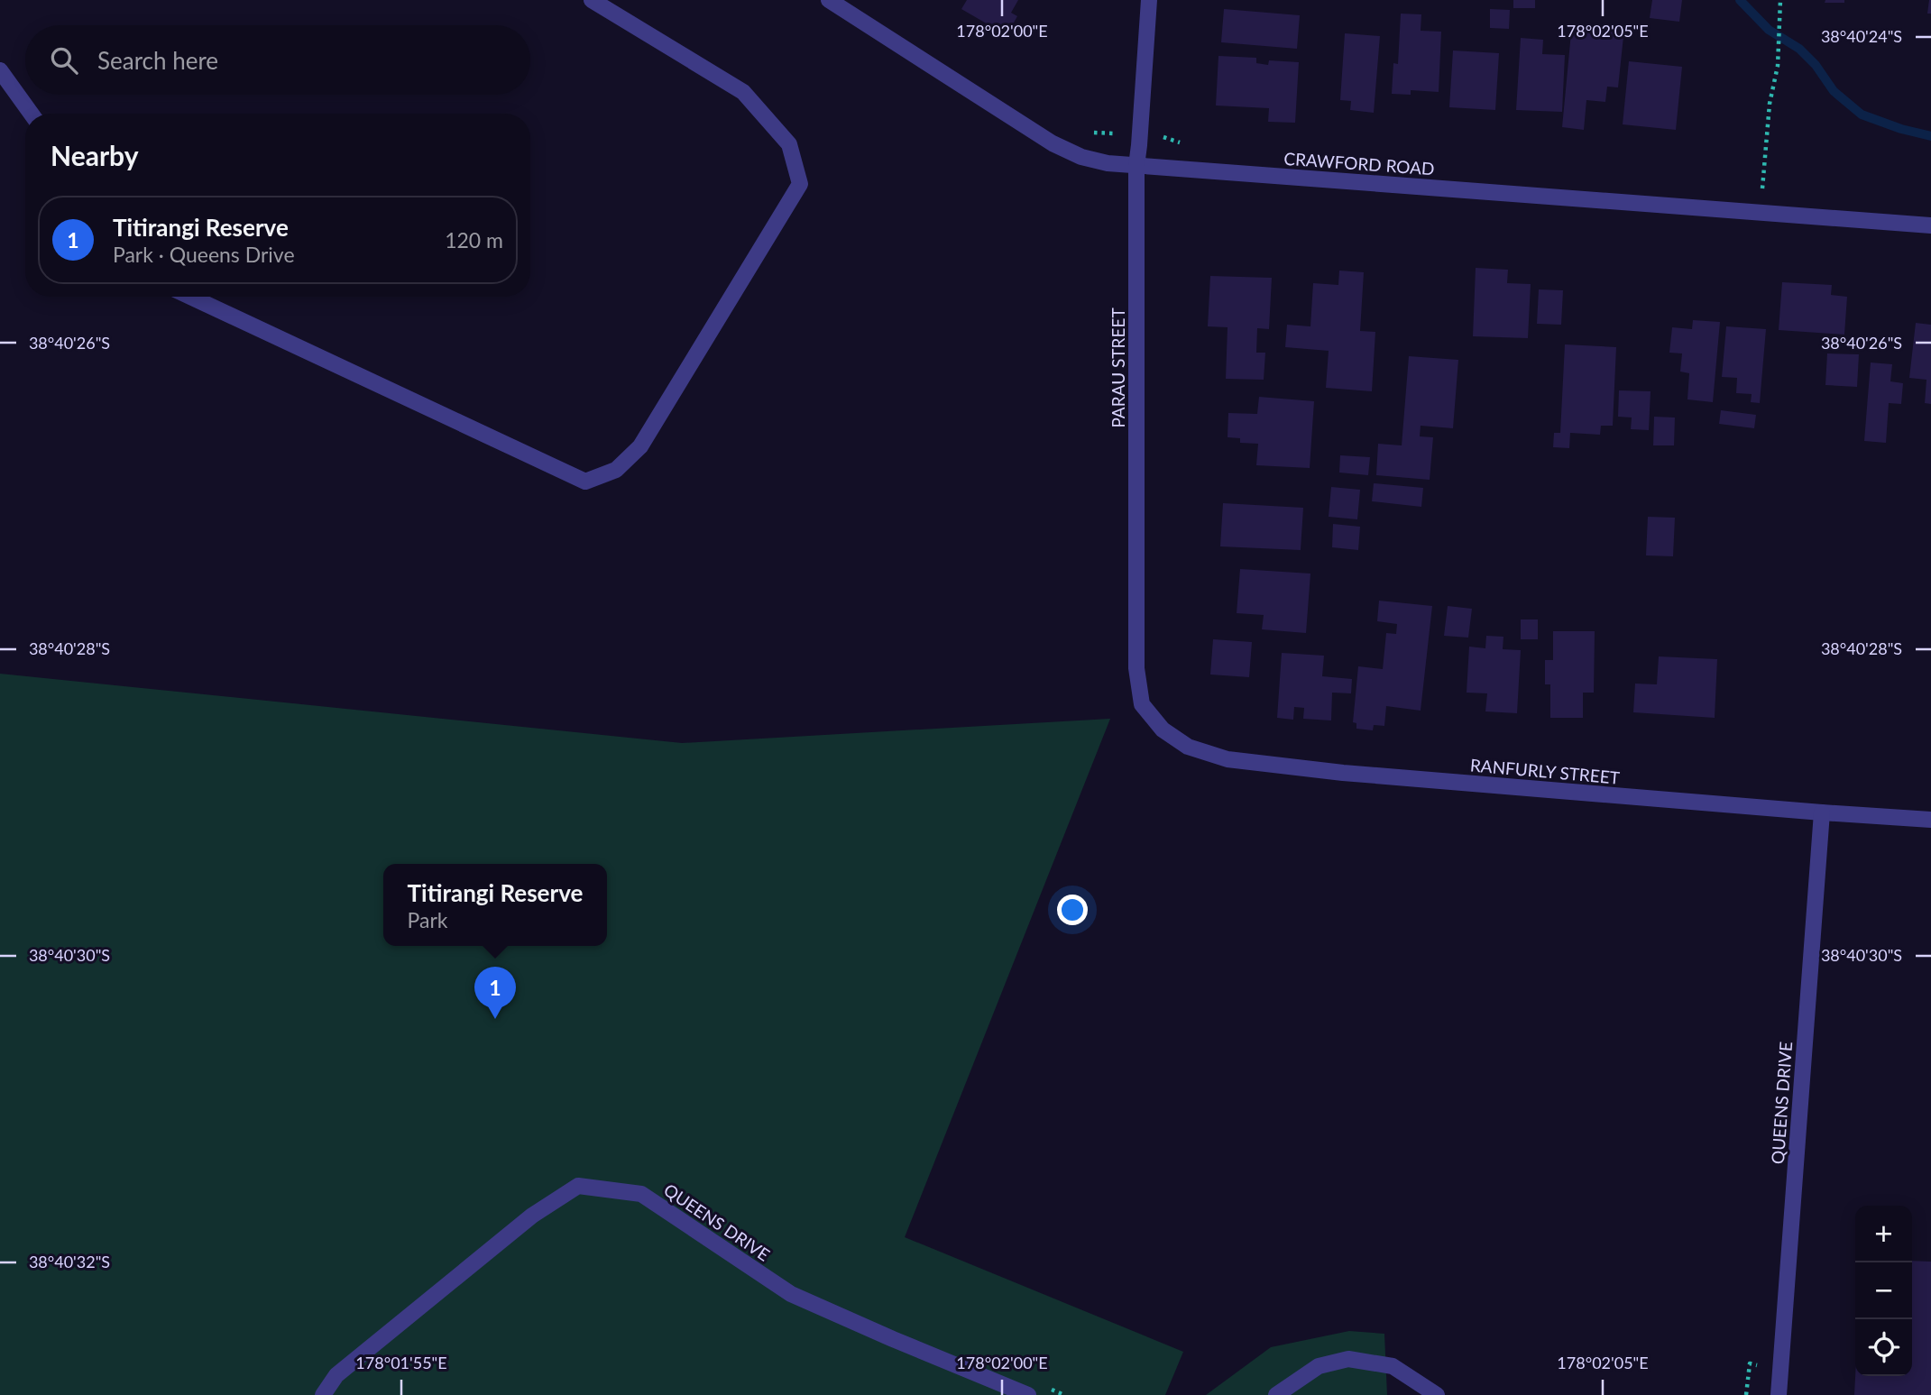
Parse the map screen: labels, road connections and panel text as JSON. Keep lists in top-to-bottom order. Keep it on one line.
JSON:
{"streets":{"street":["CRAWFORD ROAD","PARAU STREET","RANFURLY STREET","QUEENS DRIVE"]},"crossings":[["CRAWFORD ROAD","PARAU STREET"],["PARAU STREET","RANFURLY STREET"],["RANFURLY STREET","QUEENS DRIVE"]],"page":{"search":"Search here","heading":"Nearby","list":[{"mark":"1","name":"Titirangi Reserve","note":"Park · Queens Drive","value":"120 m"}],"popup":["Titirangi Reserve","Park"],"pins":"1","map_buttons":["+","−"]},"coordinates":["178°02'00\"E","178°02'05\"E","38°40'24\"S","38°40'26\"S","38°40'28\"S","38°40'30\"S","38°40'32\"S","178°01'55\"E"]}
